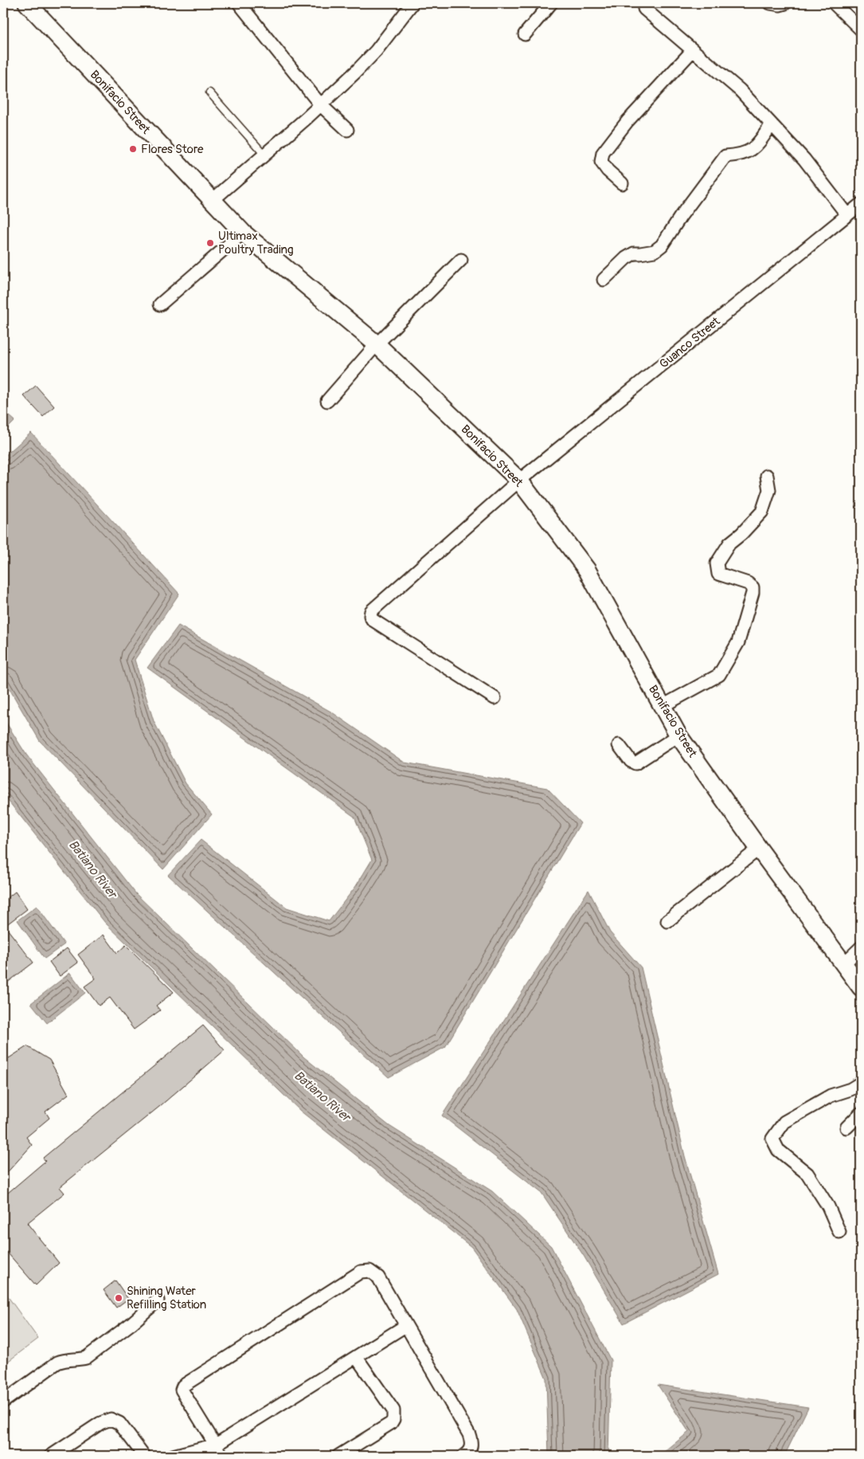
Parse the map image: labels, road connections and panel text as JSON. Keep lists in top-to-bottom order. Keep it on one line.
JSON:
{"streets":{"street":["Bonifacio Street","Guanco Street"]},"crossings":[["Bonifacio Street","Guanco Street"]],"water":["Batiano River"],"places":["Flores Store","Ultimax Poultry Trading","Shining Water Refilling Station"]}
